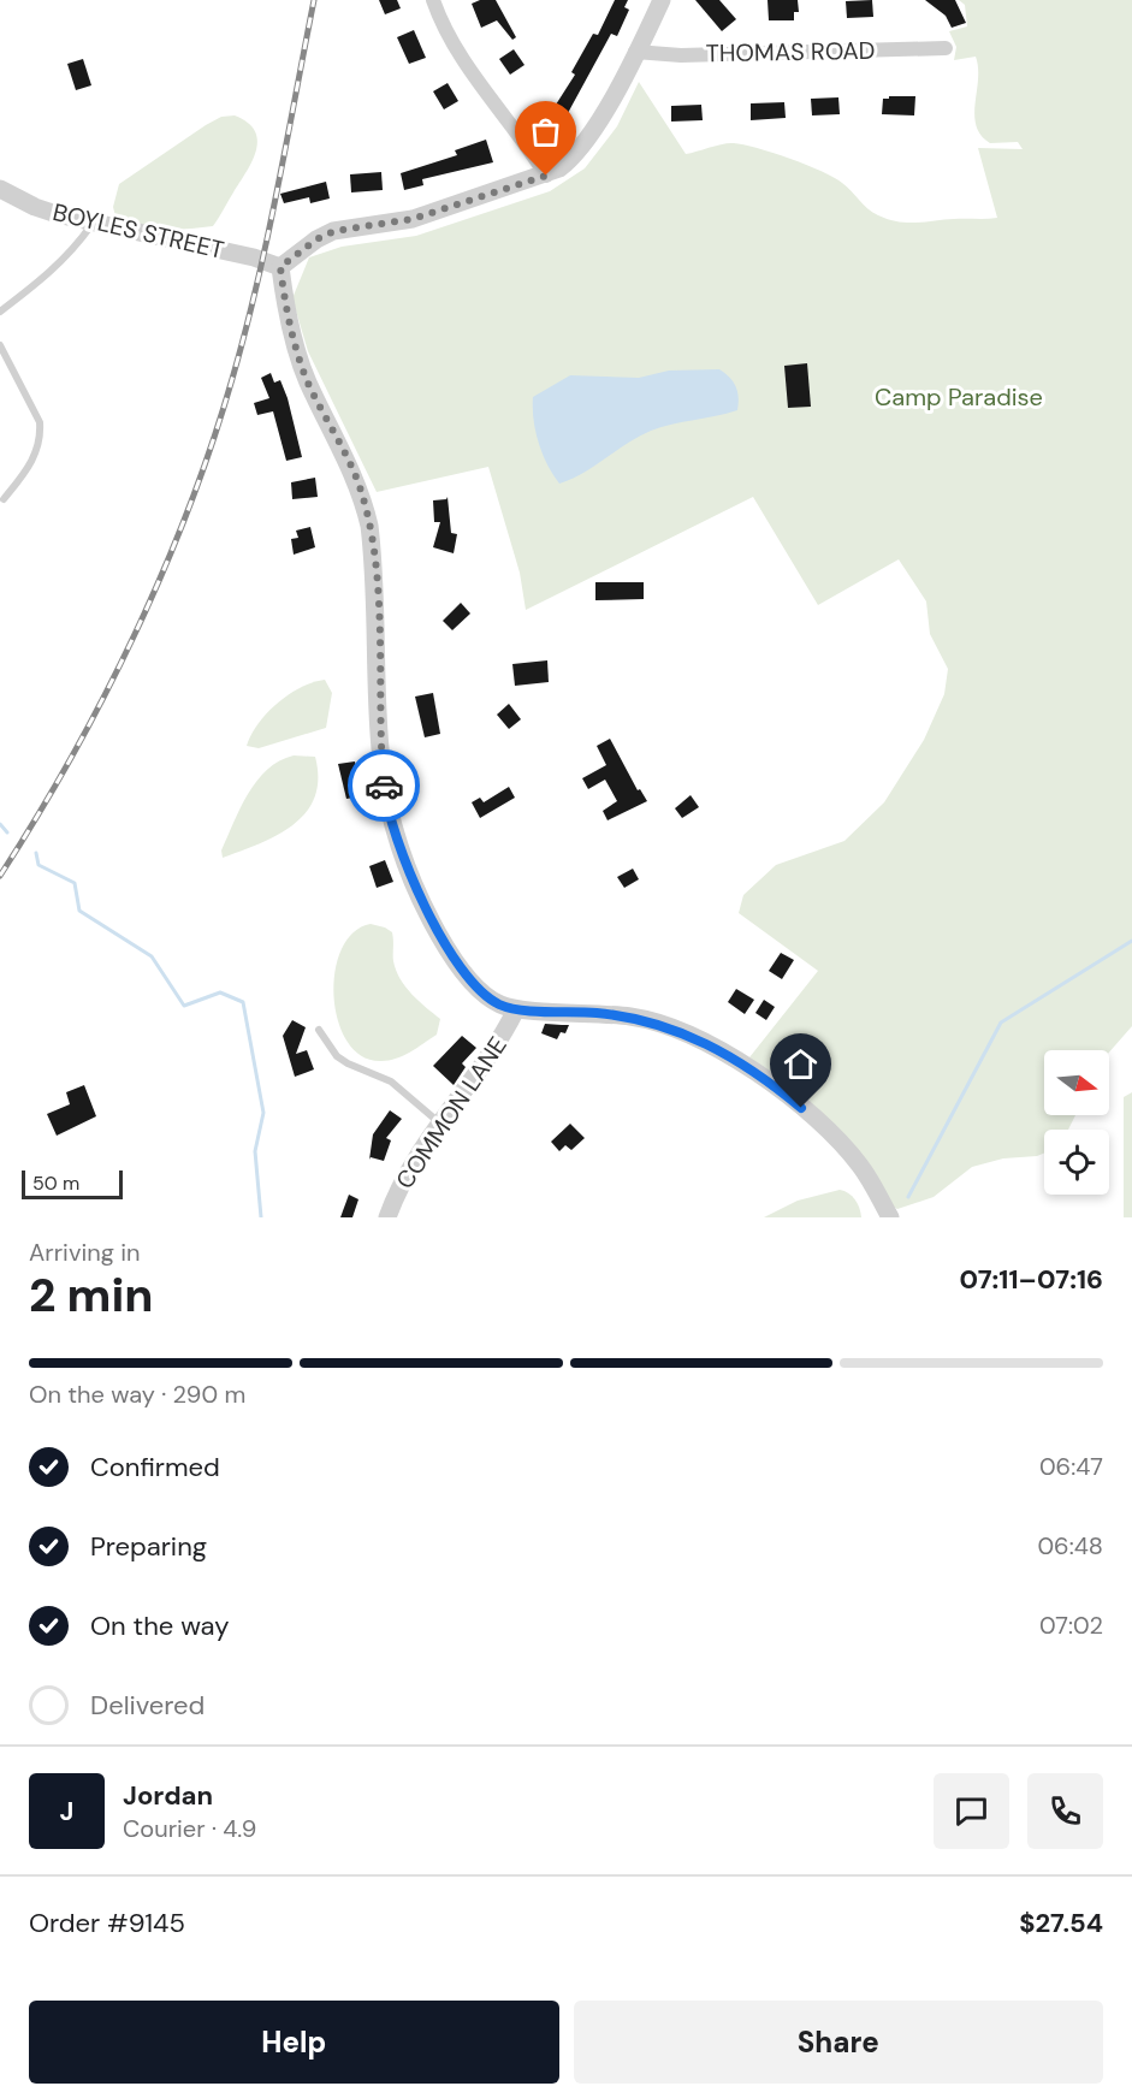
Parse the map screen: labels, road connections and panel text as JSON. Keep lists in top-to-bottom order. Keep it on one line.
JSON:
{"streets":{"street":["THOMAS ROAD","BOYLES STREET","COMMON LANE"]},"parks":["Camp Paradise"],"scale_bar":"50 m","north":"right","page":{"scale":"50 m","heading":["2 min","Arriving in","07:11–07:16"],"panel":["Jordan","Courier · 4.9","Order #9145","$27.54"],"bar":"On the way · 290 m","list":[["Confirmed","06:47"],["Preparing","06:48"],["On the way","07:02"],"Delivered"],"round":"J","buttons":["Help","Share"]}}
